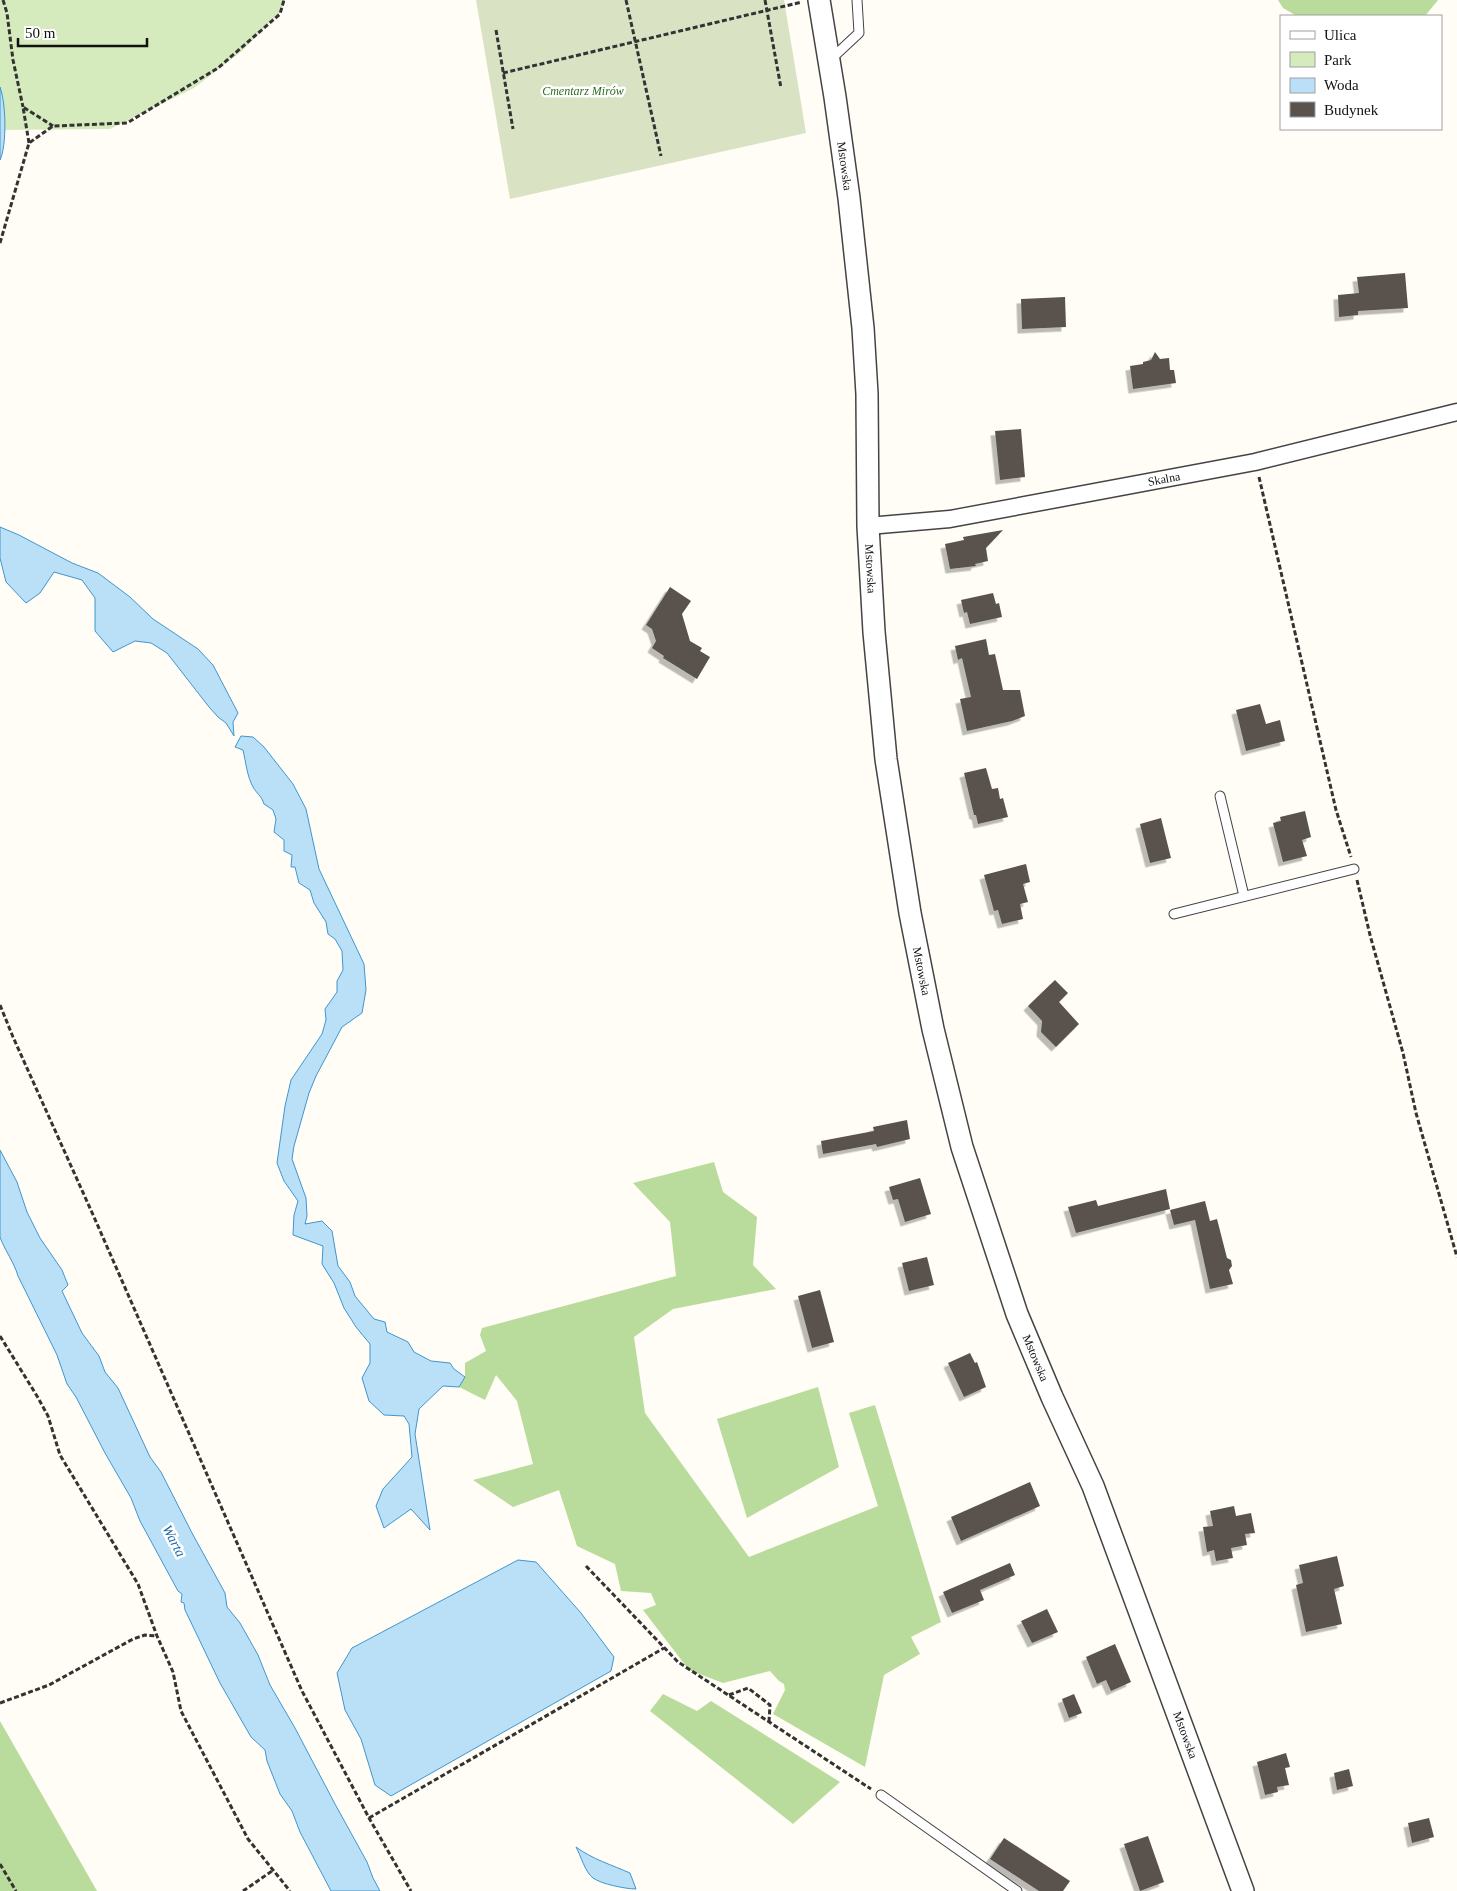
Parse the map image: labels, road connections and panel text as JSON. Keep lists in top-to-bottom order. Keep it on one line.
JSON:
{"streets":{"street":["Mstowska","Skalna"]},"crossings":[["Mstowska","Skalna"]],"water":["Warta"],"parks":["Cmentarz Mirów"],"legend":["Ulica","Park","Woda","Budynek"],"scale_bar":"50 m"}
